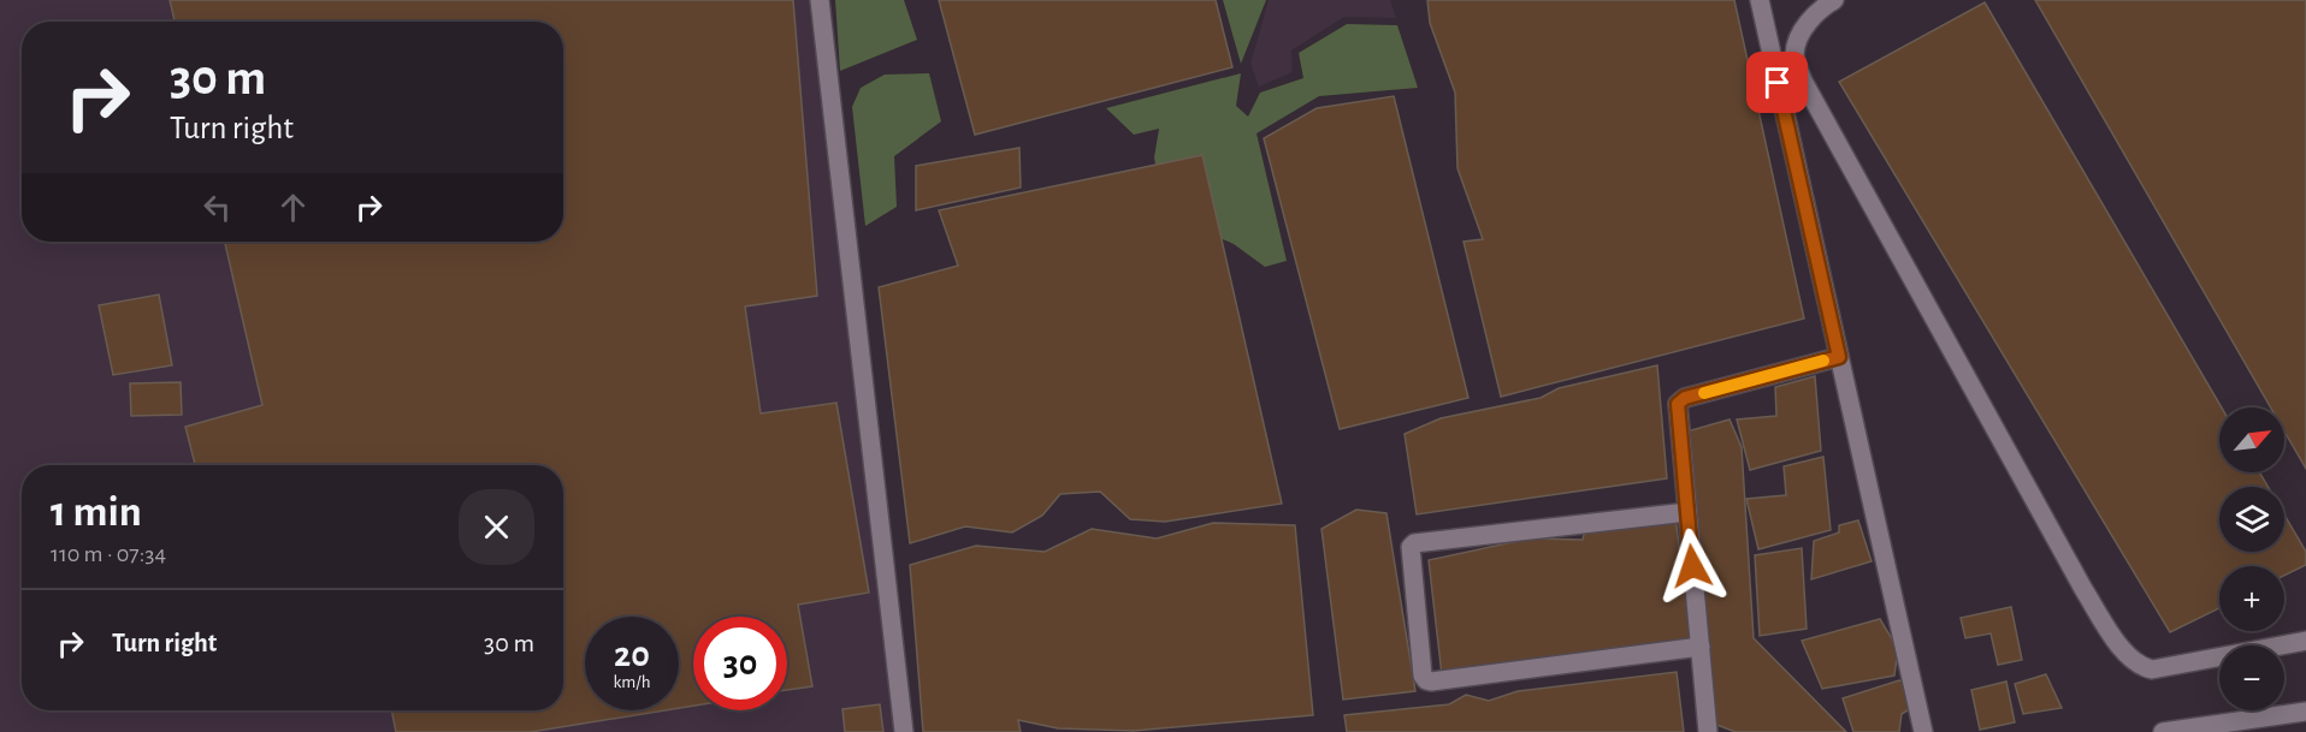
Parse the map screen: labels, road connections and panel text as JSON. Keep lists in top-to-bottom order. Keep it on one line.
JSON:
{"north":"top right","page":{"turn":["30 m","Turn right"],"map_buttons":["+","−"],"heading":["1 min","110 m · 07:34"],"list":[{"name":"Turn right","value":"30 m"}],"speed":"20 km/h","limit":"30"}}
